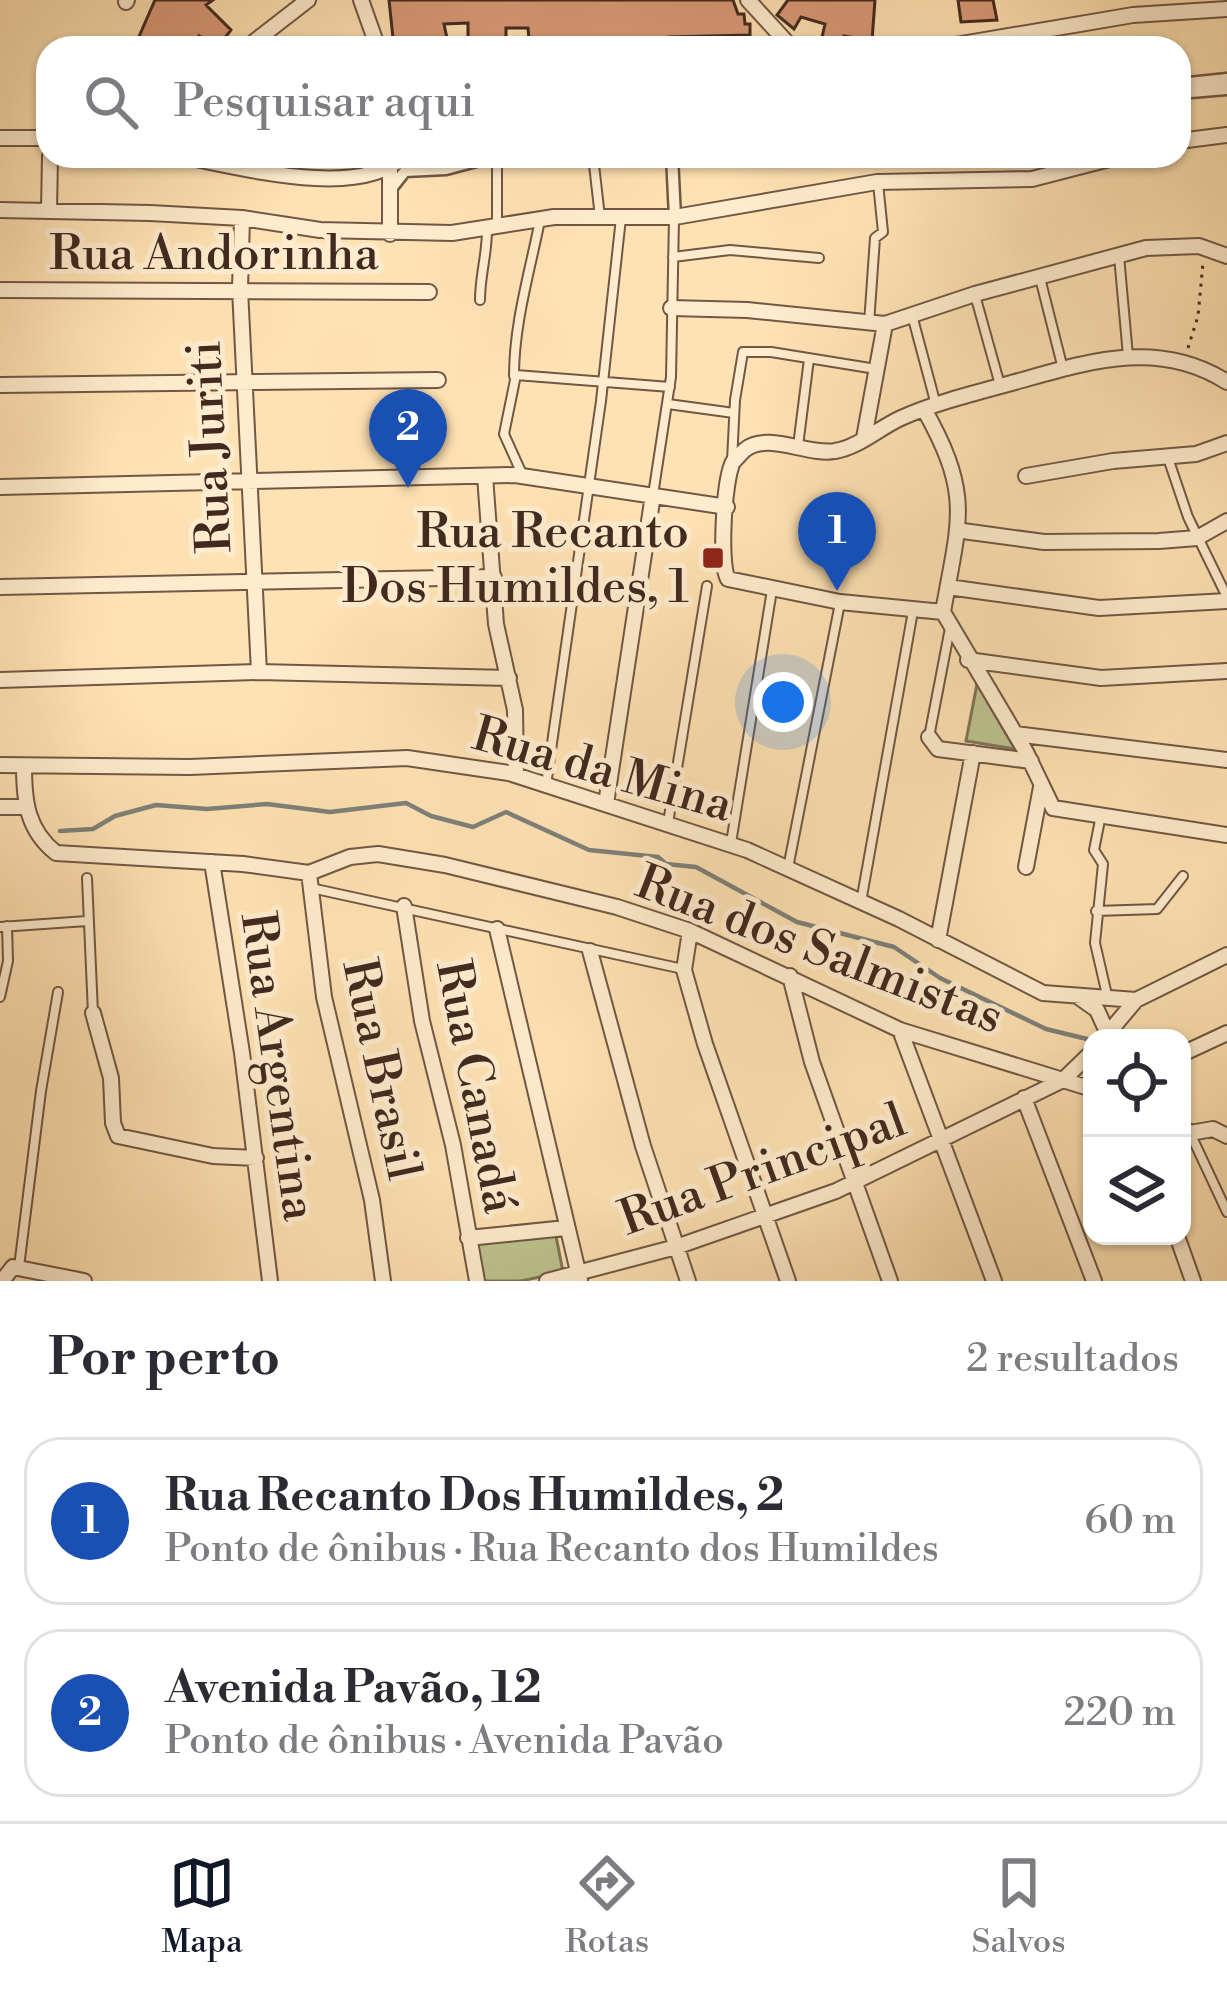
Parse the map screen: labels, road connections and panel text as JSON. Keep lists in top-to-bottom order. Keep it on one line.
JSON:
{"streets":{"street":["Rua Andorinha","Rua Juriti","Rua da Mina","Rua dos Salmistas","Rua Argentina","Rua Brasil","Rua Canadá","Rua Principal"]},"crossings":[["Rua Andorinha","Rua Juriti"],["Rua dos Salmistas","Rua Brasil"],["Rua dos Salmistas","Rua Principal"],["Rua Canadá","Rua Principal"]],"places":{"transit":["Rua Recanto Dos Humildes, 1"]},"page":{"search":"Pesquisar aqui","pins":["2","1"],"heading":["Por perto","2 resultados"],"list":[{"mark":"1","name":"Rua Recanto Dos Humildes, 2","note":"Ponto de ônibus · Rua Recanto dos Humildes","value":"60 m"},{"mark":"2","name":"Avenida Pavão, 12","note":"Ponto de ônibus · Avenida Pavão","value":"220 m"}],"nav":["Mapa","Rotas","Salvos"]}}
